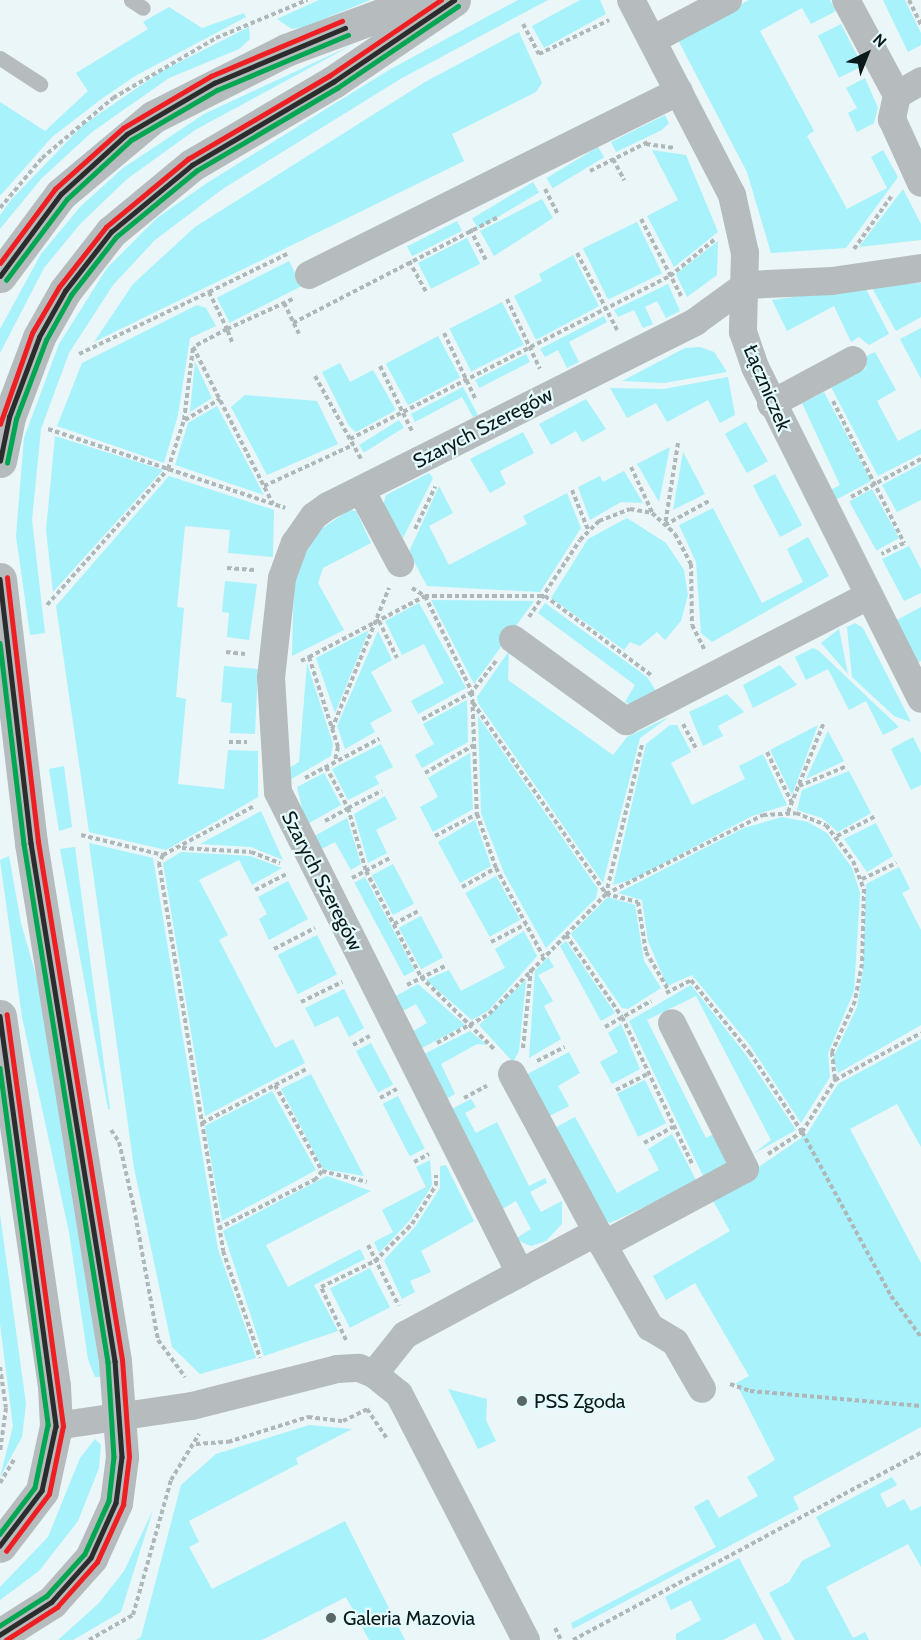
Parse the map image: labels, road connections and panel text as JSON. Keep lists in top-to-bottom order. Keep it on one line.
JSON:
{"streets":{"street":["Łączniczek","Szarych Szeregów"]},"crossings":[["Łączniczek","Szarych Szeregów"]],"places":["PSS Zgoda","Galeria Mazovia"],"north":"top right"}
